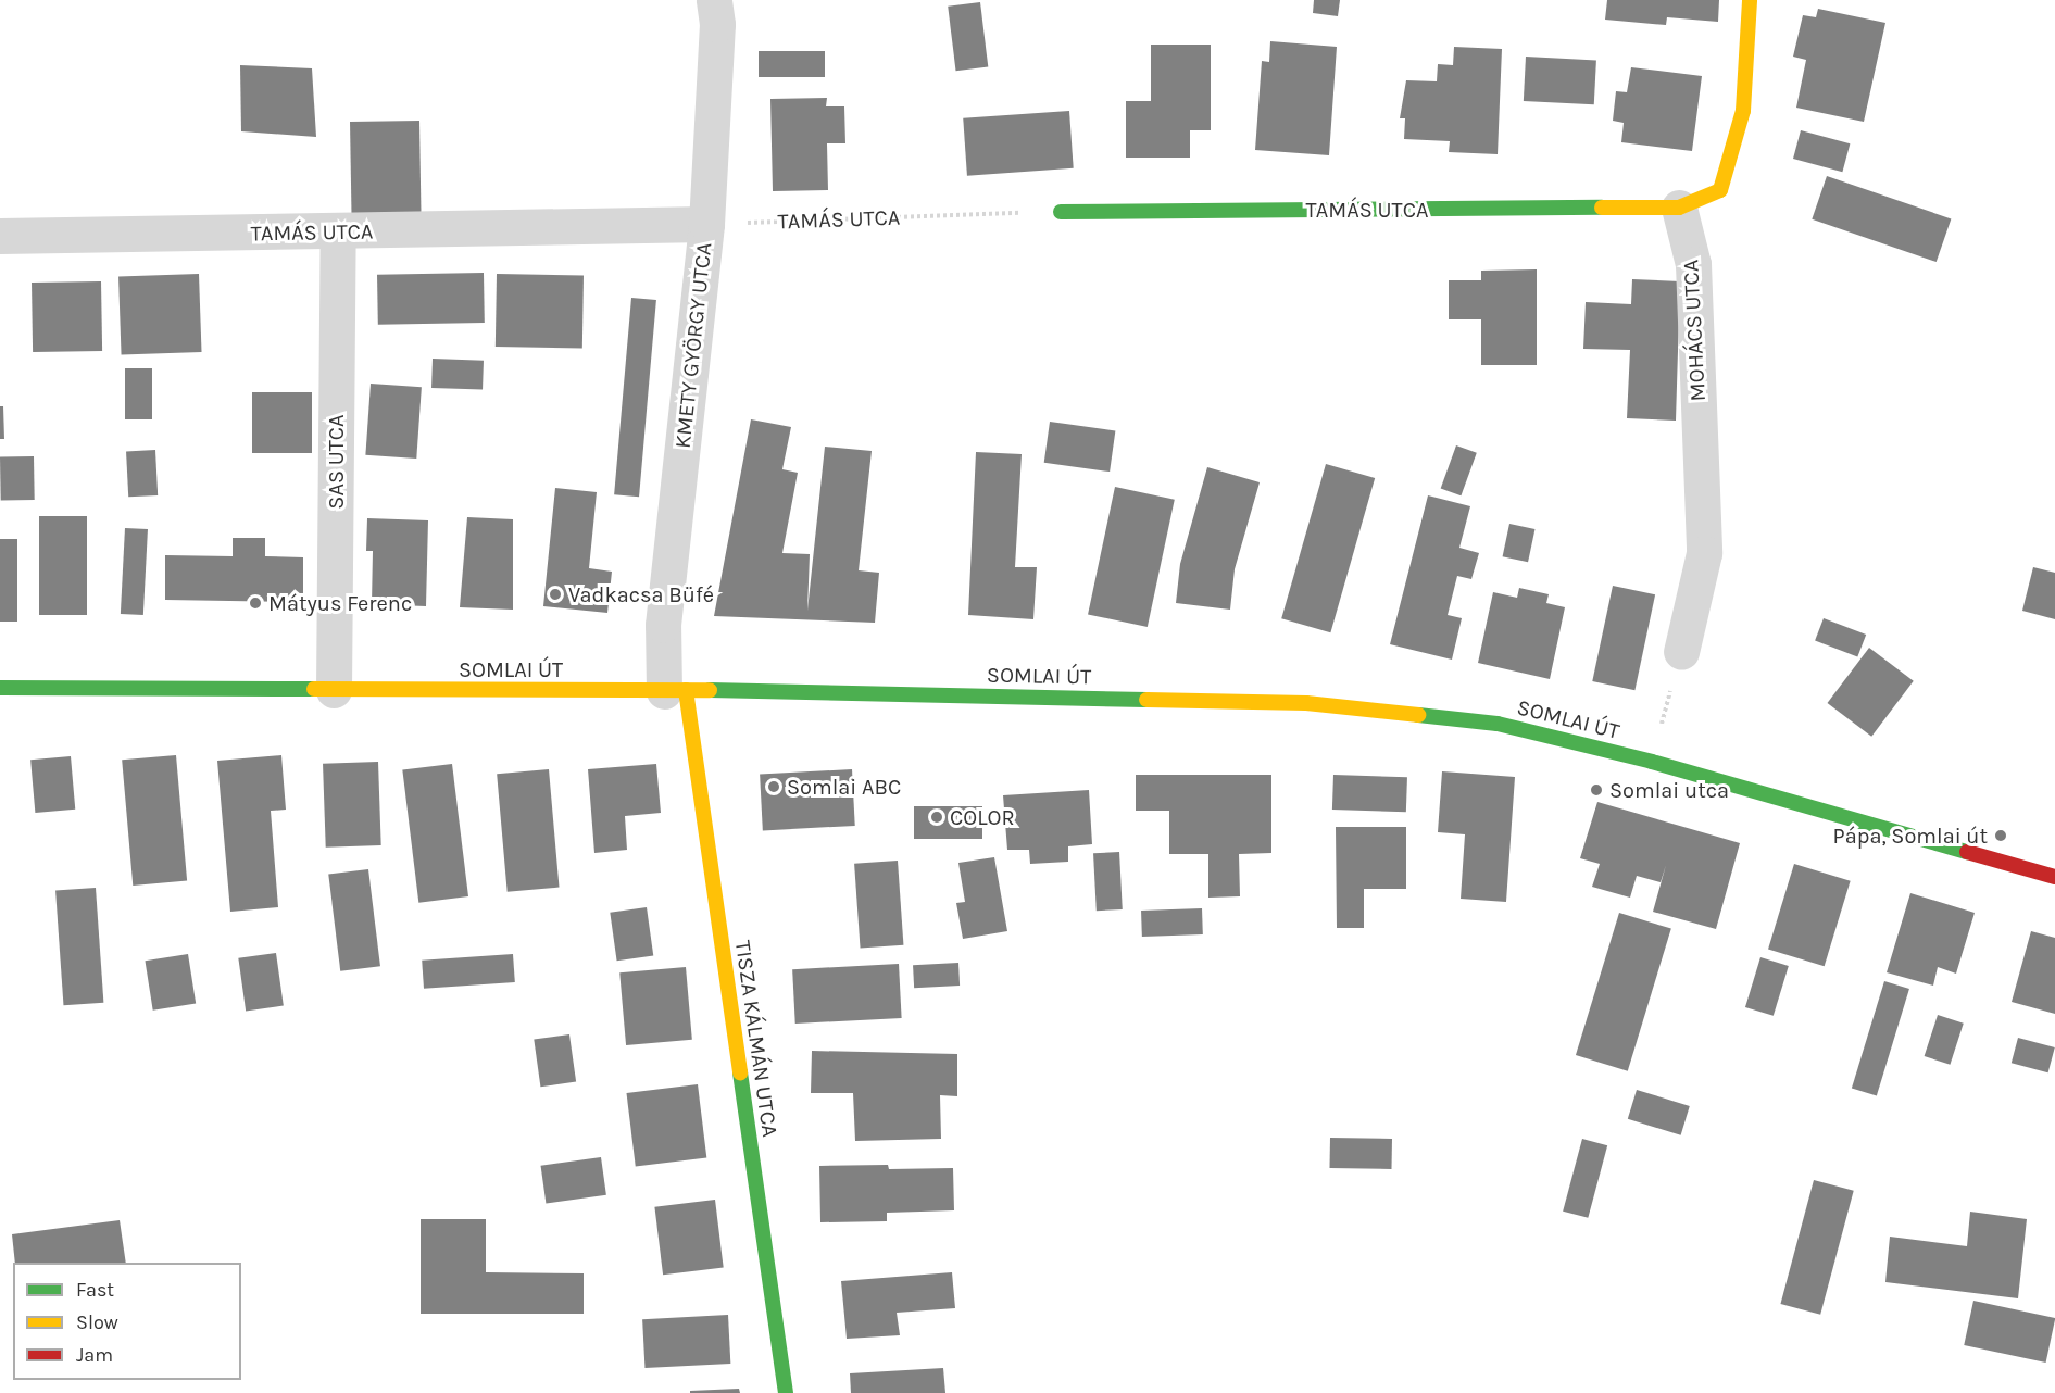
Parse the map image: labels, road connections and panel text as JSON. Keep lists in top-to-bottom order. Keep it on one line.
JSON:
{"streets":{"main road":["TAMÁS UTCA","SOMLAI ÚT","TISZA KÁLMÁN UTCA"],"street":["MOHÁCS UTCA","KMETY GYÖRGY UTCA","SAS UTCA"]},"crossings":[["TAMÁS UTCA","MOHÁCS UTCA"],["TAMÁS UTCA","KMETY GYÖRGY UTCA"],["TAMÁS UTCA","SAS UTCA"],["KMETY GYÖRGY UTCA","SOMLAI ÚT"],["KMETY GYÖRGY UTCA","TISZA KÁLMÁN UTCA"],["SAS UTCA","SOMLAI ÚT"],["SOMLAI ÚT","TISZA KÁLMÁN UTCA"]],"places":["Vadkacsa Büfé","Mátyus Ferenc","Somlai ABC","Somlai utca","COLOR","Pápa, Somlai út"],"legend":["Fast","Slow","Jam"]}
